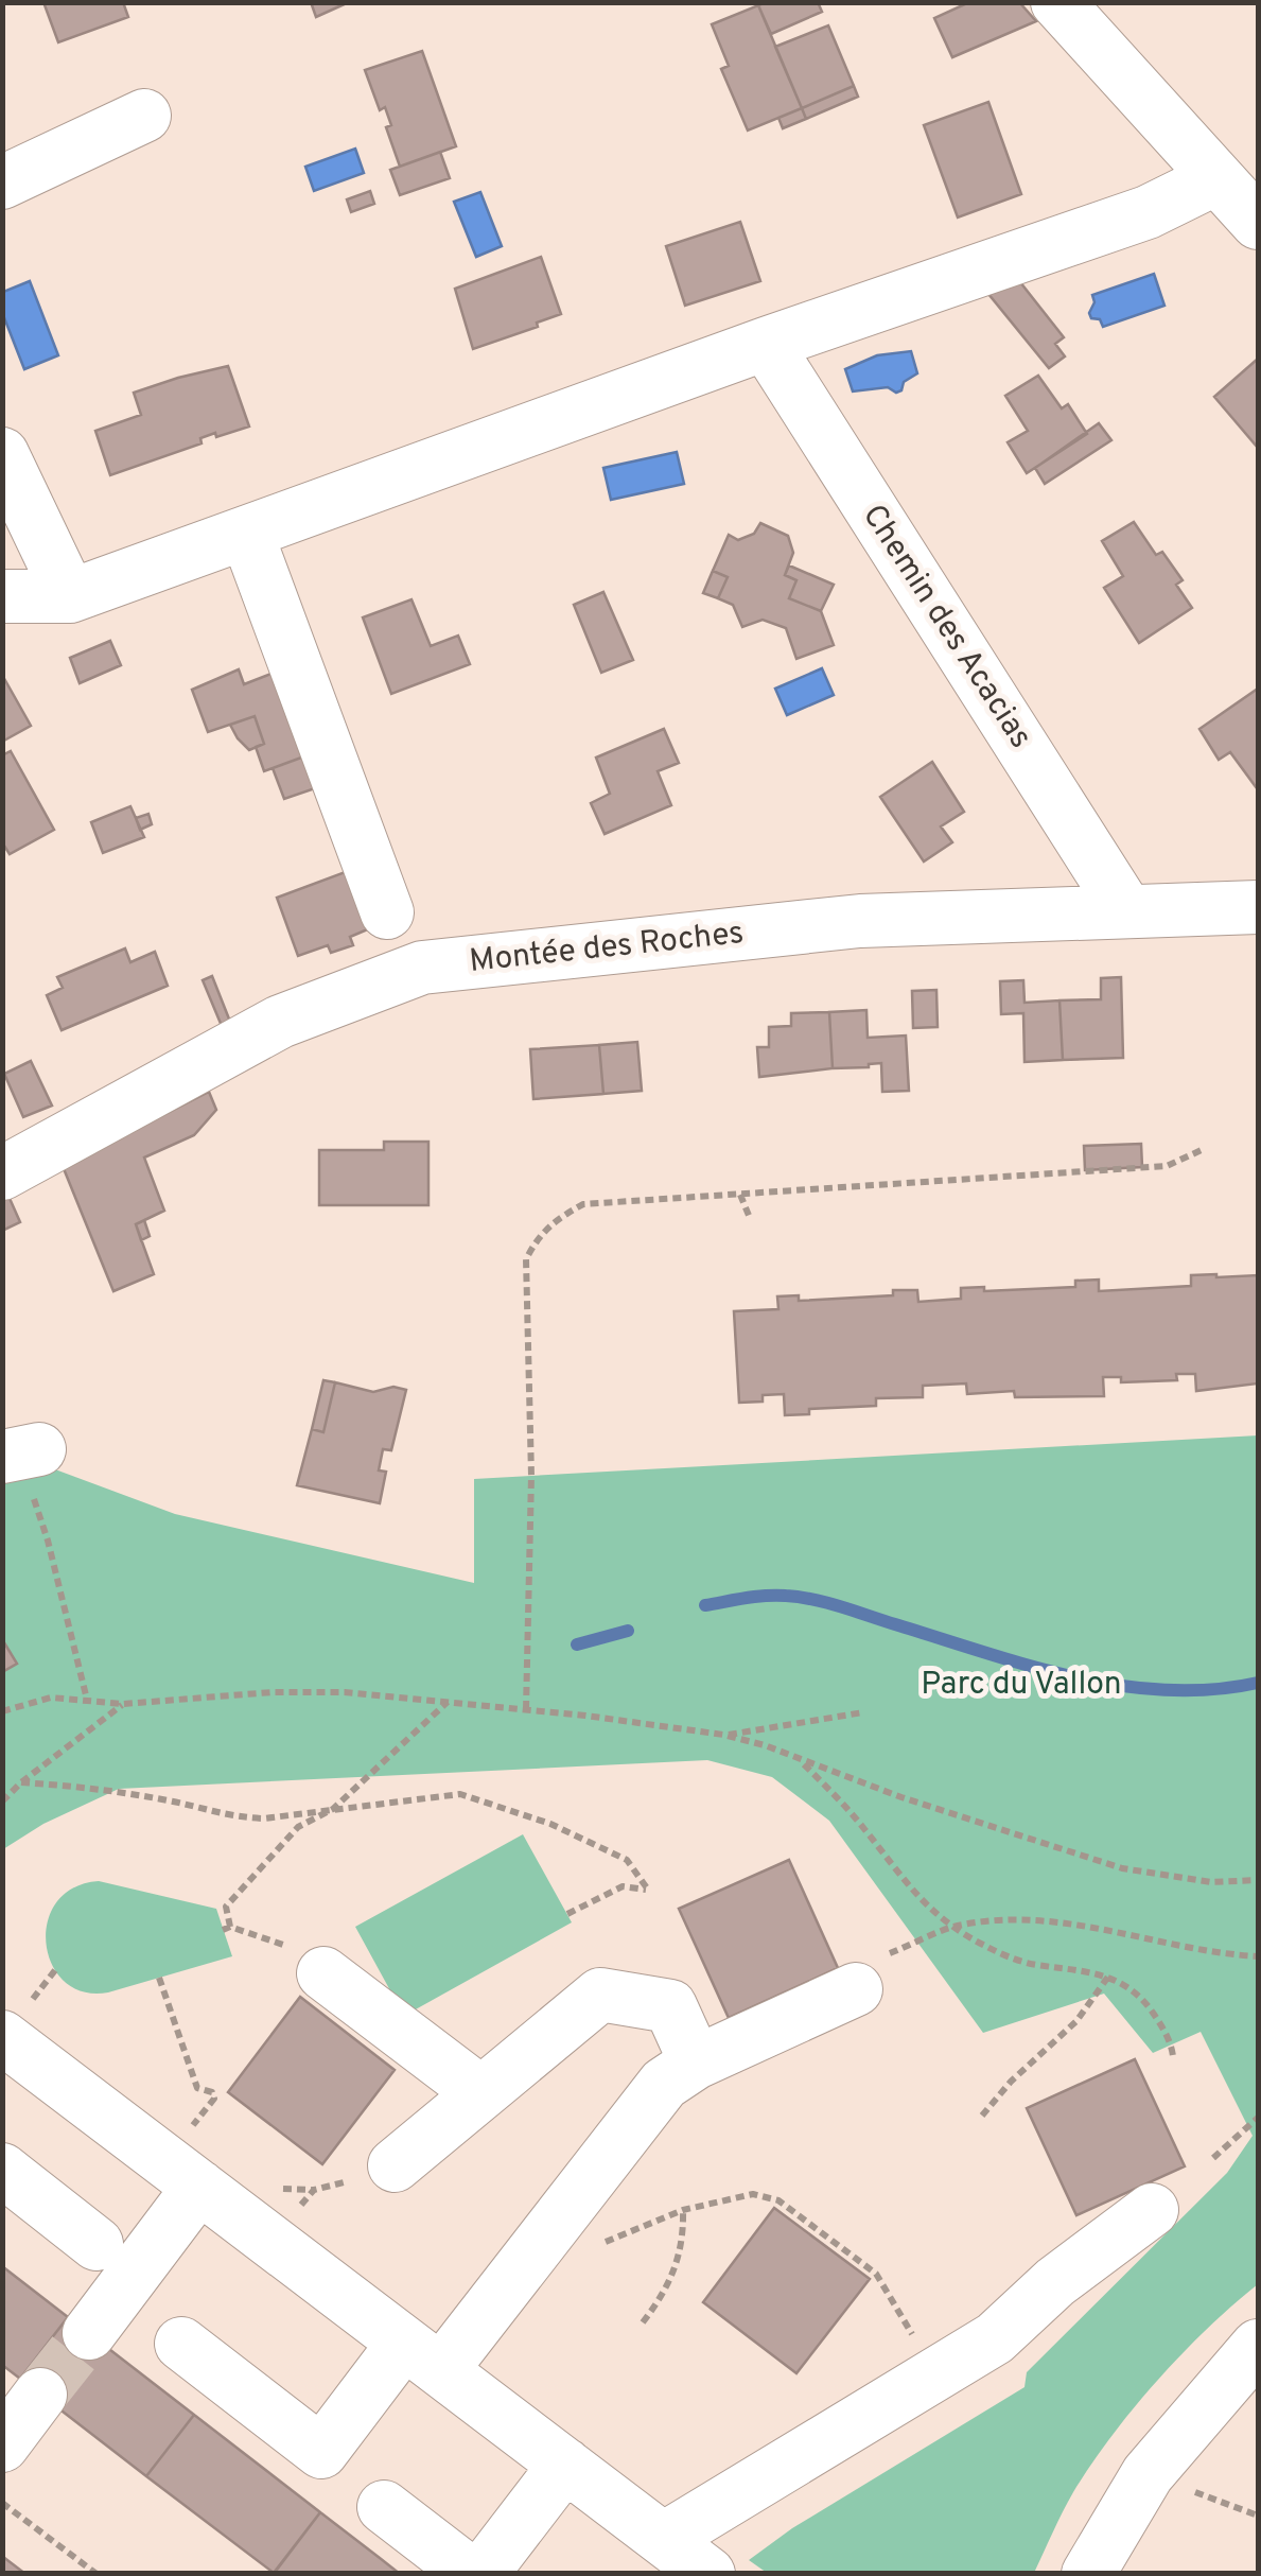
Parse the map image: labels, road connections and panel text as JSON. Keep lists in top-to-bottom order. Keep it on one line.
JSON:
{"streets":{"street":["Chemin des Acacias","Montée des Roches"]},"crossings":[["Chemin des Acacias","Montée des Roches"]],"parks":["Parc du Vallon"]}
